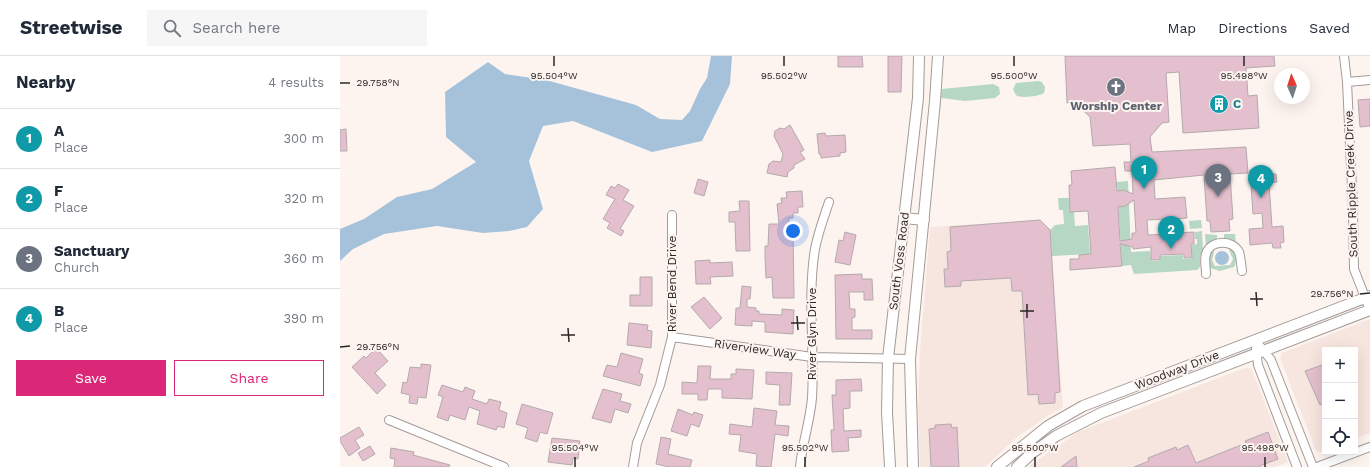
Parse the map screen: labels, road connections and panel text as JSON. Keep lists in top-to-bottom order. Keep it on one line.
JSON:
{"streets":{"main road":["South Voss Road","Woodway Drive"],"street":["South Ripple Creek Drive","River Bend Drive","River Glyn Drive","Riverview Way"]},"crossings":[["South Ripple Creek Drive","Woodway Drive"],["South Voss Road","Riverview Way"],["River Bend Drive","Riverview Way"],["River Glyn Drive","Riverview Way"]],"places":{"church":["Worship Center"],"building":["C"]},"north":"top","page":{"header":"Streetwise","search":"Search here","nav":["Map","Directions","Saved"],"heading":["Nearby","4 results"],"list":[{"mark":"1","name":"A","note":"Place","value":"300 m"},{"mark":"2","name":"F","note":"Place","value":"320 m"},{"mark":"3","name":"Sanctuary","note":"Church","value":"360 m"},{"mark":"4","name":"B","note":"Place","value":"390 m"}],"pins":["1","3","4","2"],"map_buttons":["+","−"],"buttons":["Save","Share"]},"coordinates":["95.504°W","95.502°W","95.500°W","95.498°W","29.758°N","29.756°N"]}
